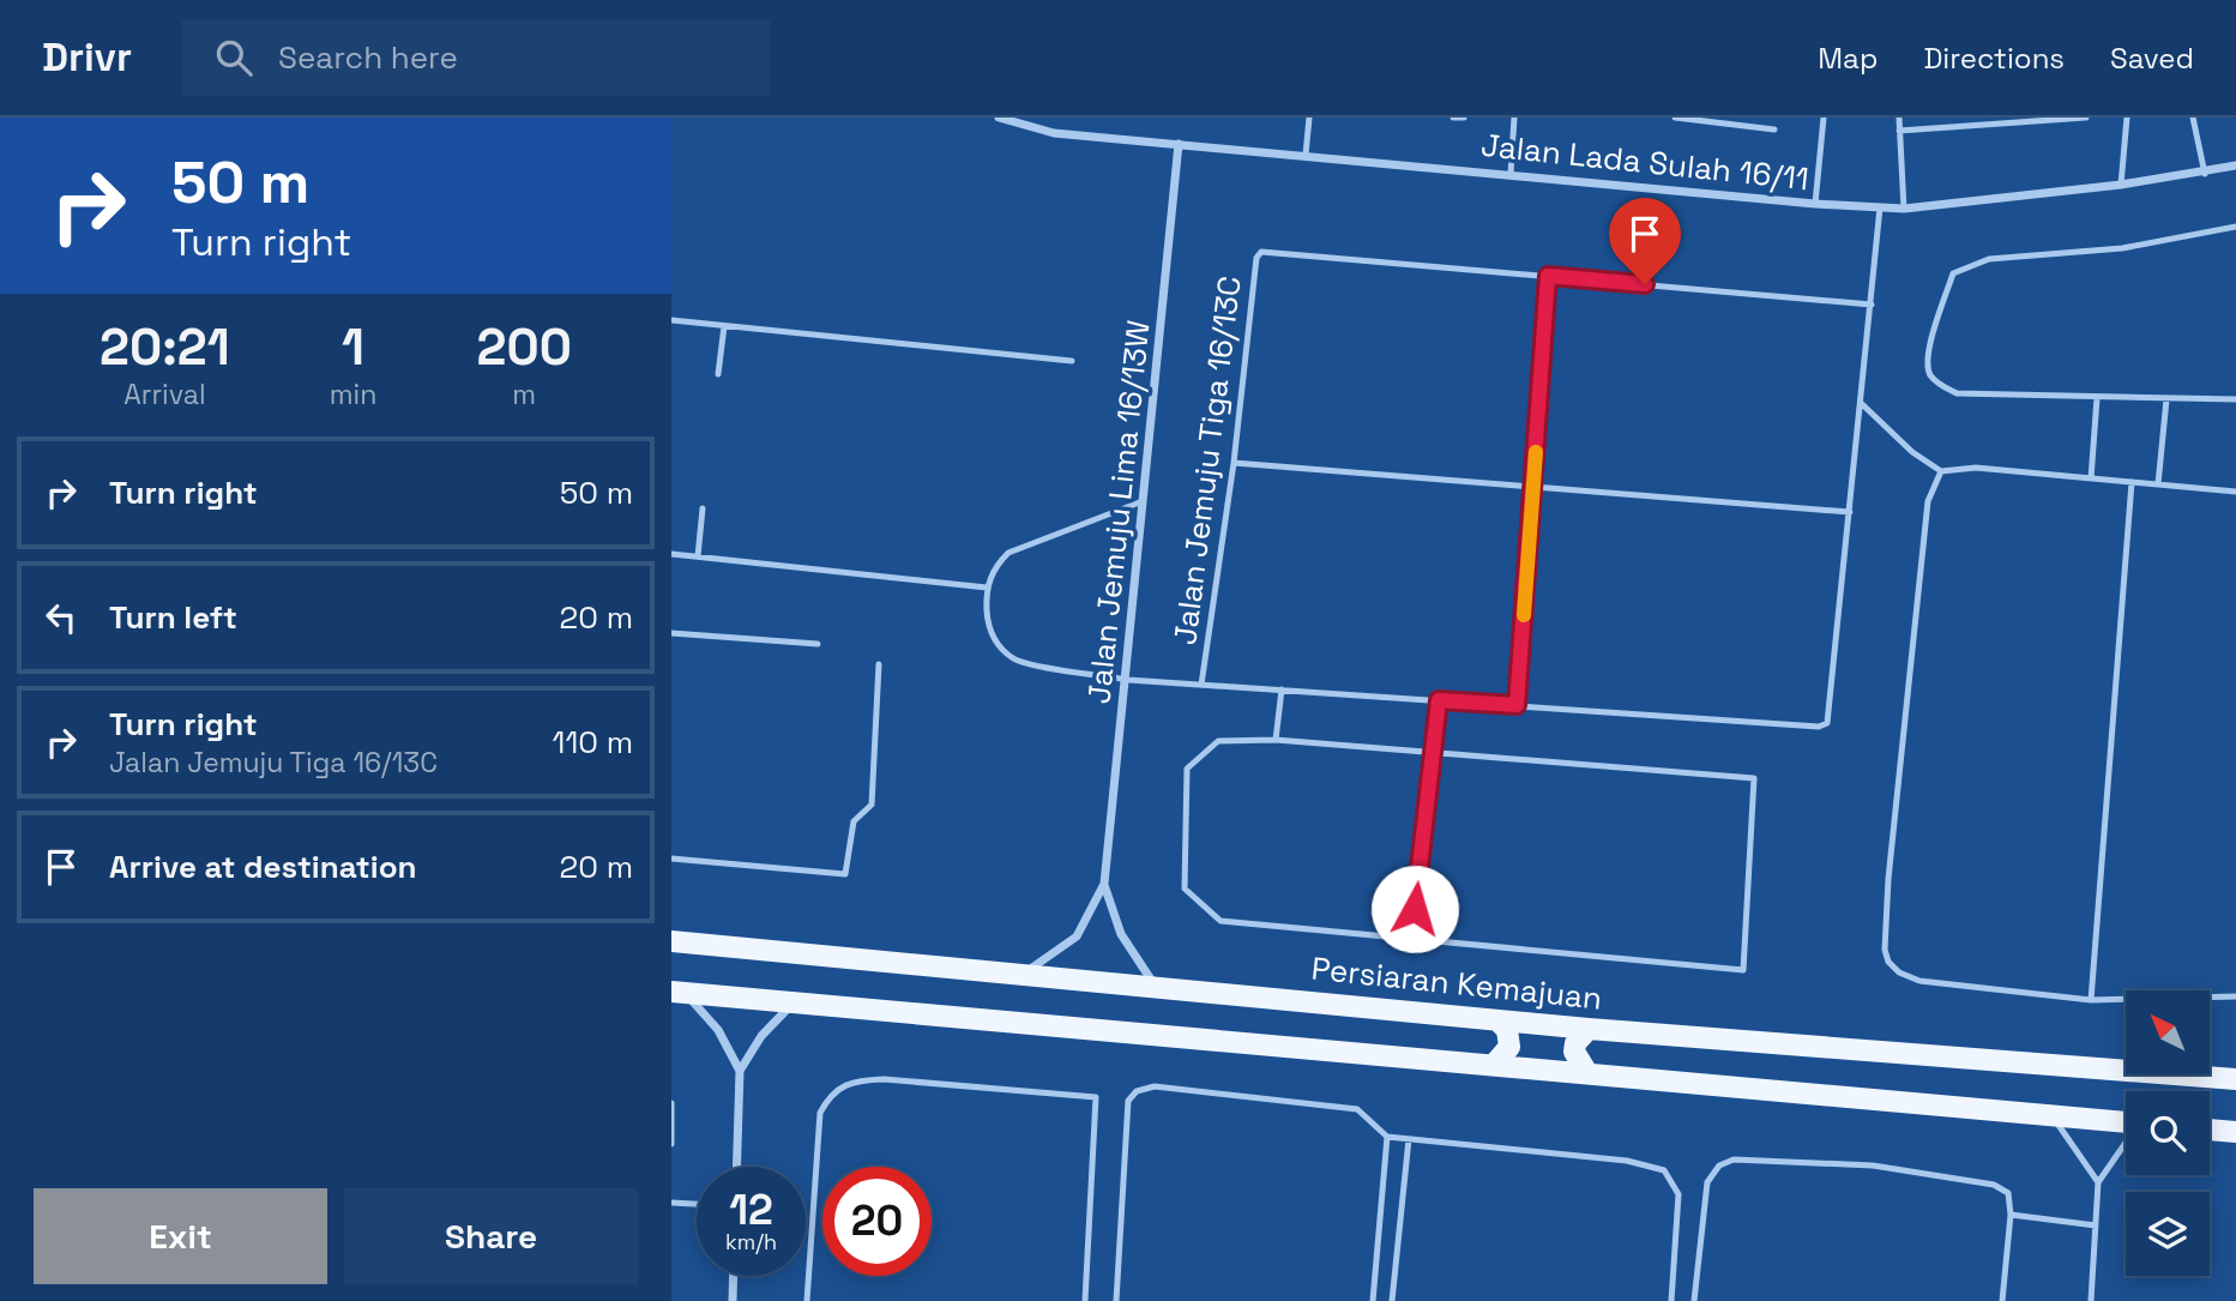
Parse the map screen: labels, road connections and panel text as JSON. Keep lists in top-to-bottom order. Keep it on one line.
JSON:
{"streets":{"main road":["Persiaran Kemajuan"],"street":["Jalan Lada Sulah 16/11","Jalan Jemuju Lima 16/13W"],"lane":["Jalan Jemuju Tiga 16/13C"]},"crossings":[["Jalan Lada Sulah 16/11","Jalan Jemuju Lima 16/13W"],["Jalan Jemuju Lima 16/13W","Persiaran Kemajuan"]],"north":"top left","page":{"header":"Drivr","search":"Search here","nav":["Map","Directions","Saved"],"turn":["50 m","Turn right"],"eta":["20:21","Arrival","1","min","200","m"],"list":[{"name":"Turn right","value":"50 m"},{"name":"Turn left","value":"20 m"},{"name":"Turn right","note":"Jalan Jemuju Tiga 16/13C","value":"110 m"},{"name":"Arrive at destination","value":"20 m"}],"speed":"12 km/h","limit":"20","buttons":["Exit","Share"]}}
